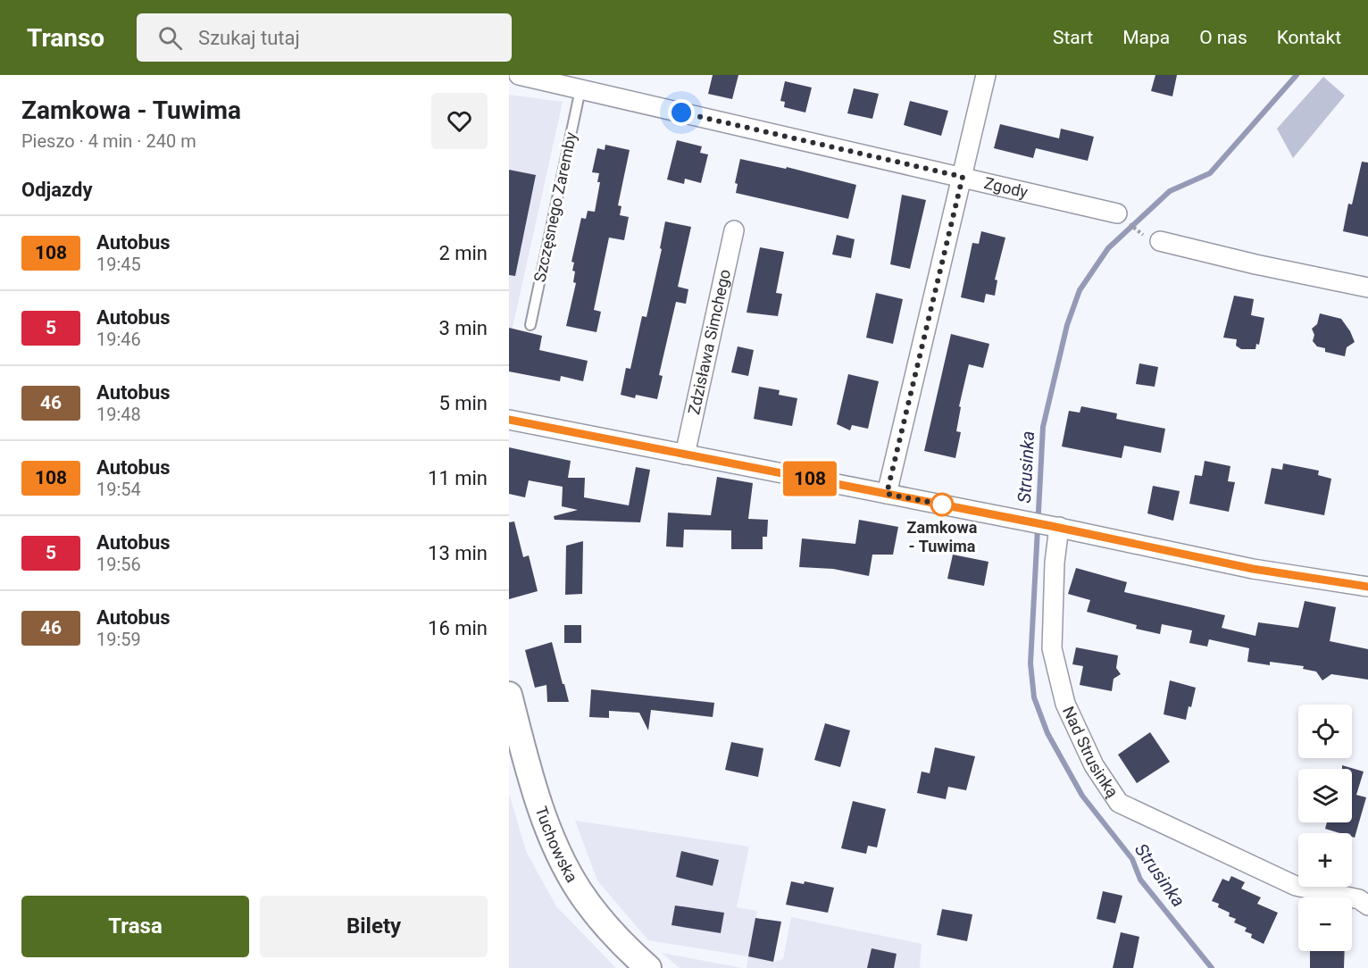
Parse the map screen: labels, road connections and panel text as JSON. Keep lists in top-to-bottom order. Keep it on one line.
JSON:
{"streets":{"street":["Zgody","Zdzisława Simchego","Nad Strusinką","Tuchowska"],"lane":["Szczęsnego Zaremby"]},"crossings":[["Zgody","Szczęsnego Zaremby"]],"water":["Strusinka"],"places":["Zamkowa - Tuwima"],"lines":["bus line 108"],"page":{"header":"Transo","search":"Szukaj tutaj","nav":["Start","Mapa","O nas","Kontakt"],"heading":[["Zamkowa - Tuwima","Pieszo · 4 min · 240 m"],"Odjazdy"],"on_map":"108","list":[{"mark":"108","name":"Autobus","note":"19:45","value":"2 min"},{"mark":"5","name":"Autobus","note":"19:46","value":"3 min"},{"mark":"46","name":"Autobus","note":"19:48","value":"5 min"},{"mark":"108","name":"Autobus","note":"19:54","value":"11 min"},{"mark":"5","name":"Autobus","note":"19:56","value":"13 min"},{"mark":"46","name":"Autobus","note":"19:59","value":"16 min"}],"map_buttons":["+","−"],"buttons":["Trasa","Bilety"]}}
